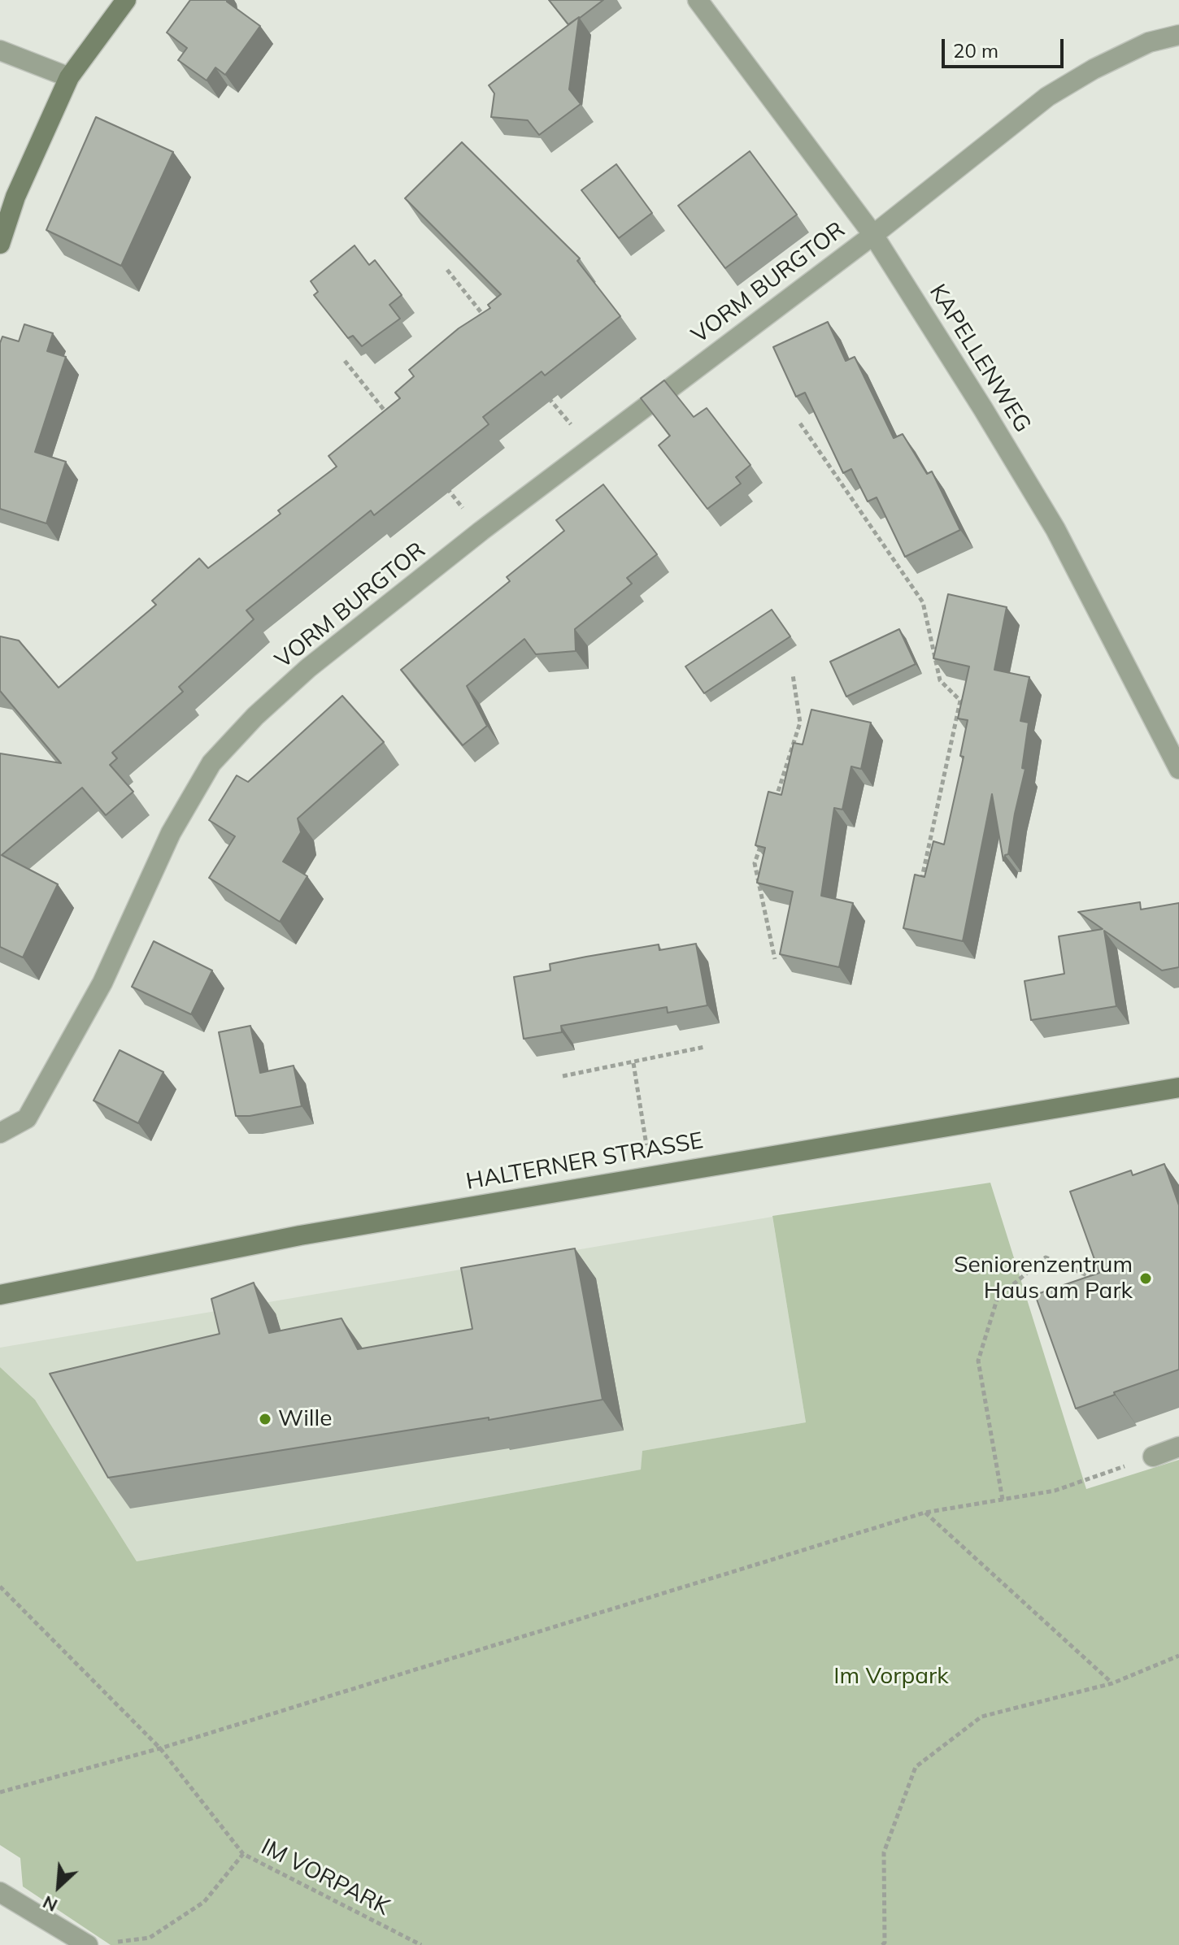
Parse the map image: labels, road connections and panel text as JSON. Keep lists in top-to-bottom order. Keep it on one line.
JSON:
{"streets":{"main road":["HALTERNER STRASSE"],"street":["VORM BURGTOR","KAPELLENWEG"],"path":["IM VORPARK"]},"crossings":[["VORM BURGTOR","KAPELLENWEG"]],"parks":["Im Vorpark"],"places":["Seniorenzentrum Haus am Park","Wille"],"scale_bar":"20 m","north":"bottom left"}
